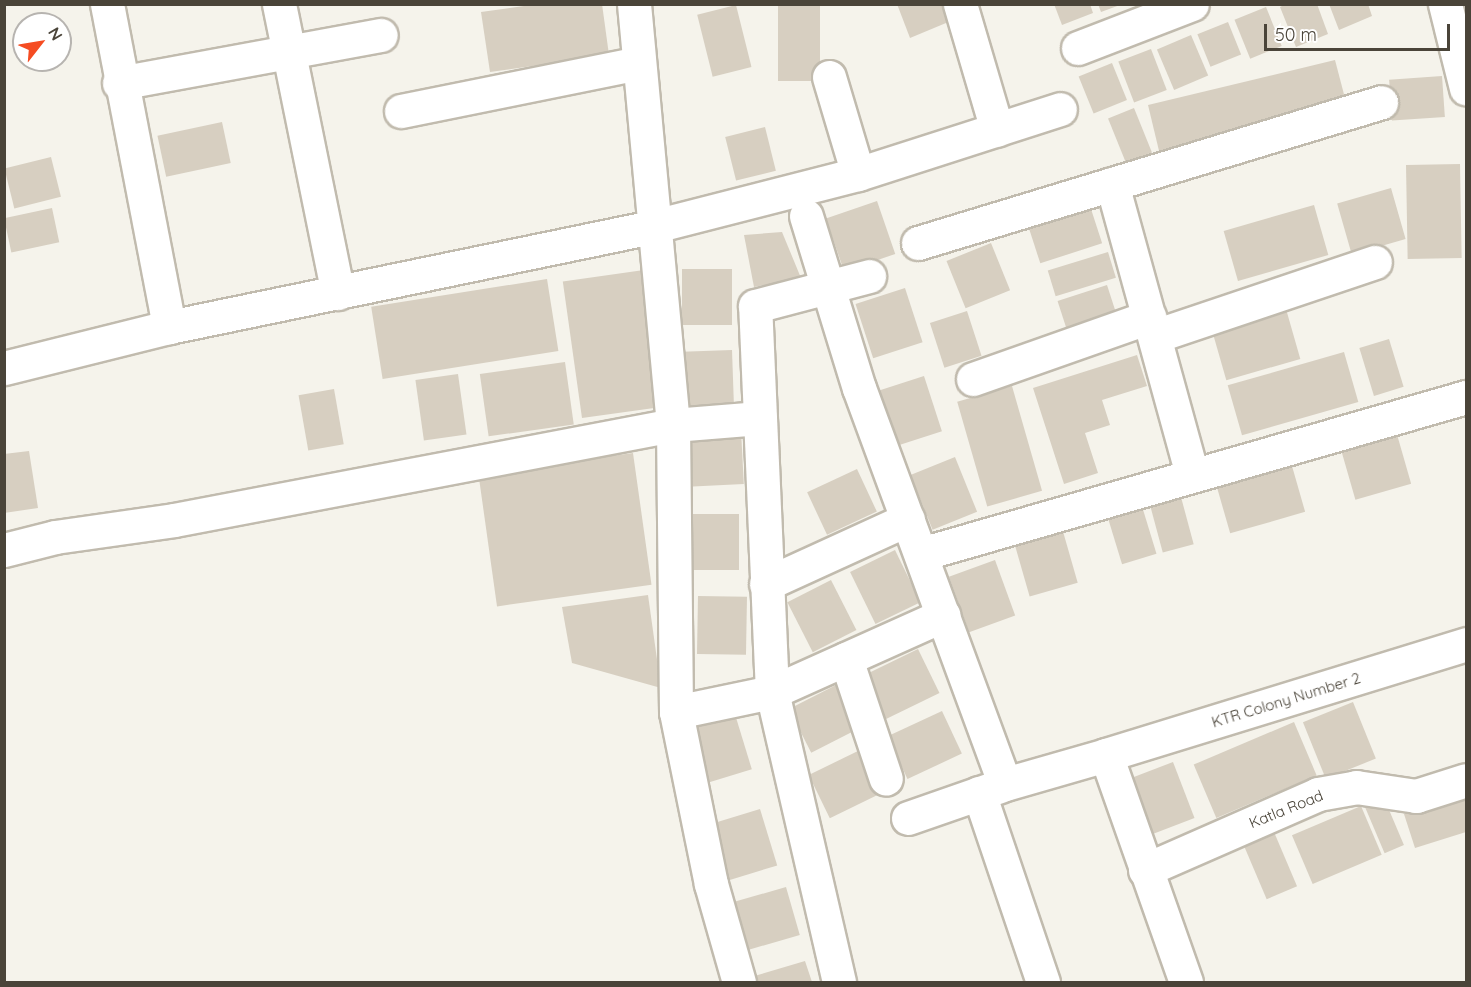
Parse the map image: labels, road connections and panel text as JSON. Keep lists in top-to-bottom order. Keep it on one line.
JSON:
{"streets":{"street":["KTR Colony Number 2","Katla Road"]},"scale_bar":"50 m","north":"top right"}
